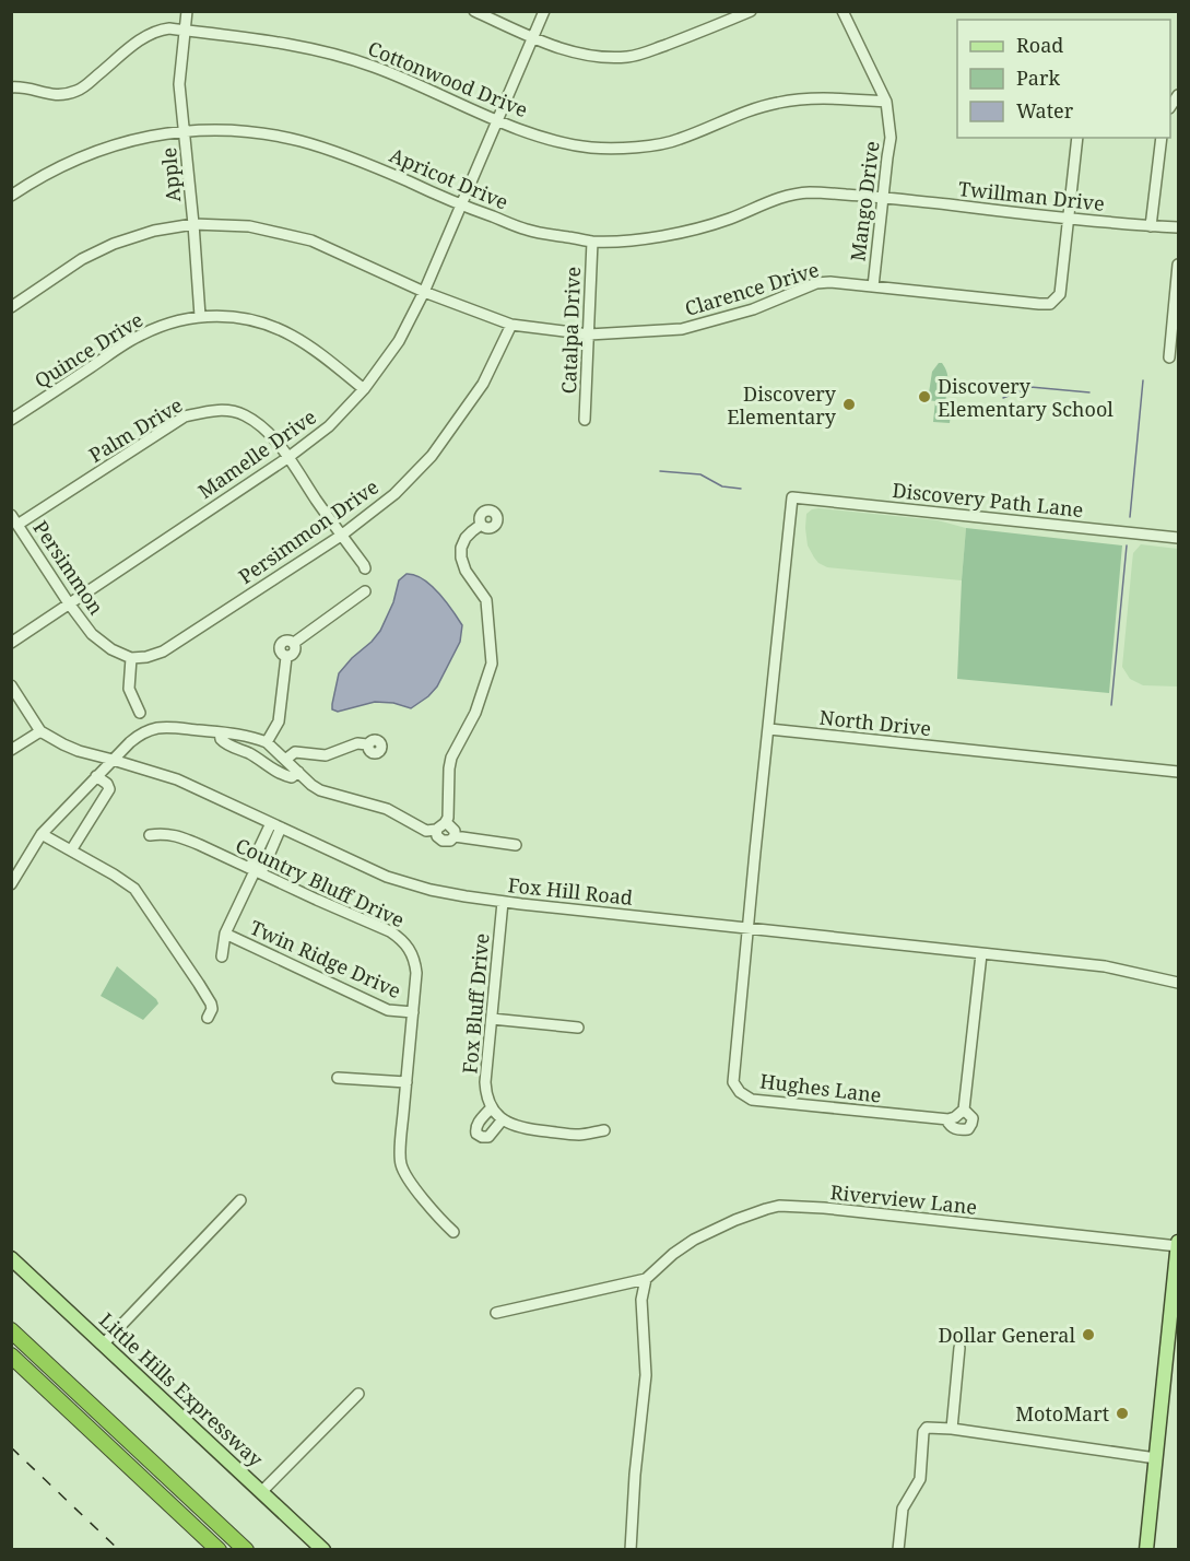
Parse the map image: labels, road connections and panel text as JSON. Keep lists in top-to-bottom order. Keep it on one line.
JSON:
{"streets":{"main road":["Little Hills Expressway"],"street":["Cottonwood Drive","Apple","Apricot Drive","Twillman Drive","Mango Drive","Clarence Drive","Catalpa Drive","Quince Drive","Palm Drive","Mamelle Drive","Discovery Path Lane","Persimmon Drive","Persimmon","North Drive","Country Bluff Drive","Fox Hill Road","Twin Ridge Drive","Fox Bluff Drive","Hughes Lane","Riverview Lane"]},"crossings":[["Cottonwood Drive","Apple"],["Cottonwood Drive","Mango Drive"],["Cottonwood Drive","Mamelle Drive"],["Apple","Apricot Drive"],["Apple","Clarence Drive"],["Apple","Quince Drive"],["Apricot Drive","Twillman Drive"],["Apricot Drive","Mango Drive"],["Apricot Drive","Catalpa Drive"],["Apricot Drive","Mamelle Drive"],["Twillman Drive","Mango Drive"],["Twillman Drive","Clarence Drive"],["Mango Drive","Clarence Drive"],["Clarence Drive","Catalpa Drive"],["Clarence Drive","Mamelle Drive"],["Clarence Drive","Persimmon Drive"],["Quince Drive","Mamelle Drive"],["Palm Drive","Mamelle Drive"],["Palm Drive","Persimmon Drive"],["Palm Drive","Persimmon"],["Mamelle Drive","Persimmon"],["Discovery Path Lane","North Drive"],["Persimmon Drive","Persimmon"],["Country Bluff Drive","Twin Ridge Drive"],["Fox Hill Road","Fox Bluff Drive"],["Fox Hill Road","Hughes Lane"]],"places":["Discovery Elementary School","Discovery Elementary","Dollar General","MotoMart"],"legend":["Road","Park","Water"]}
